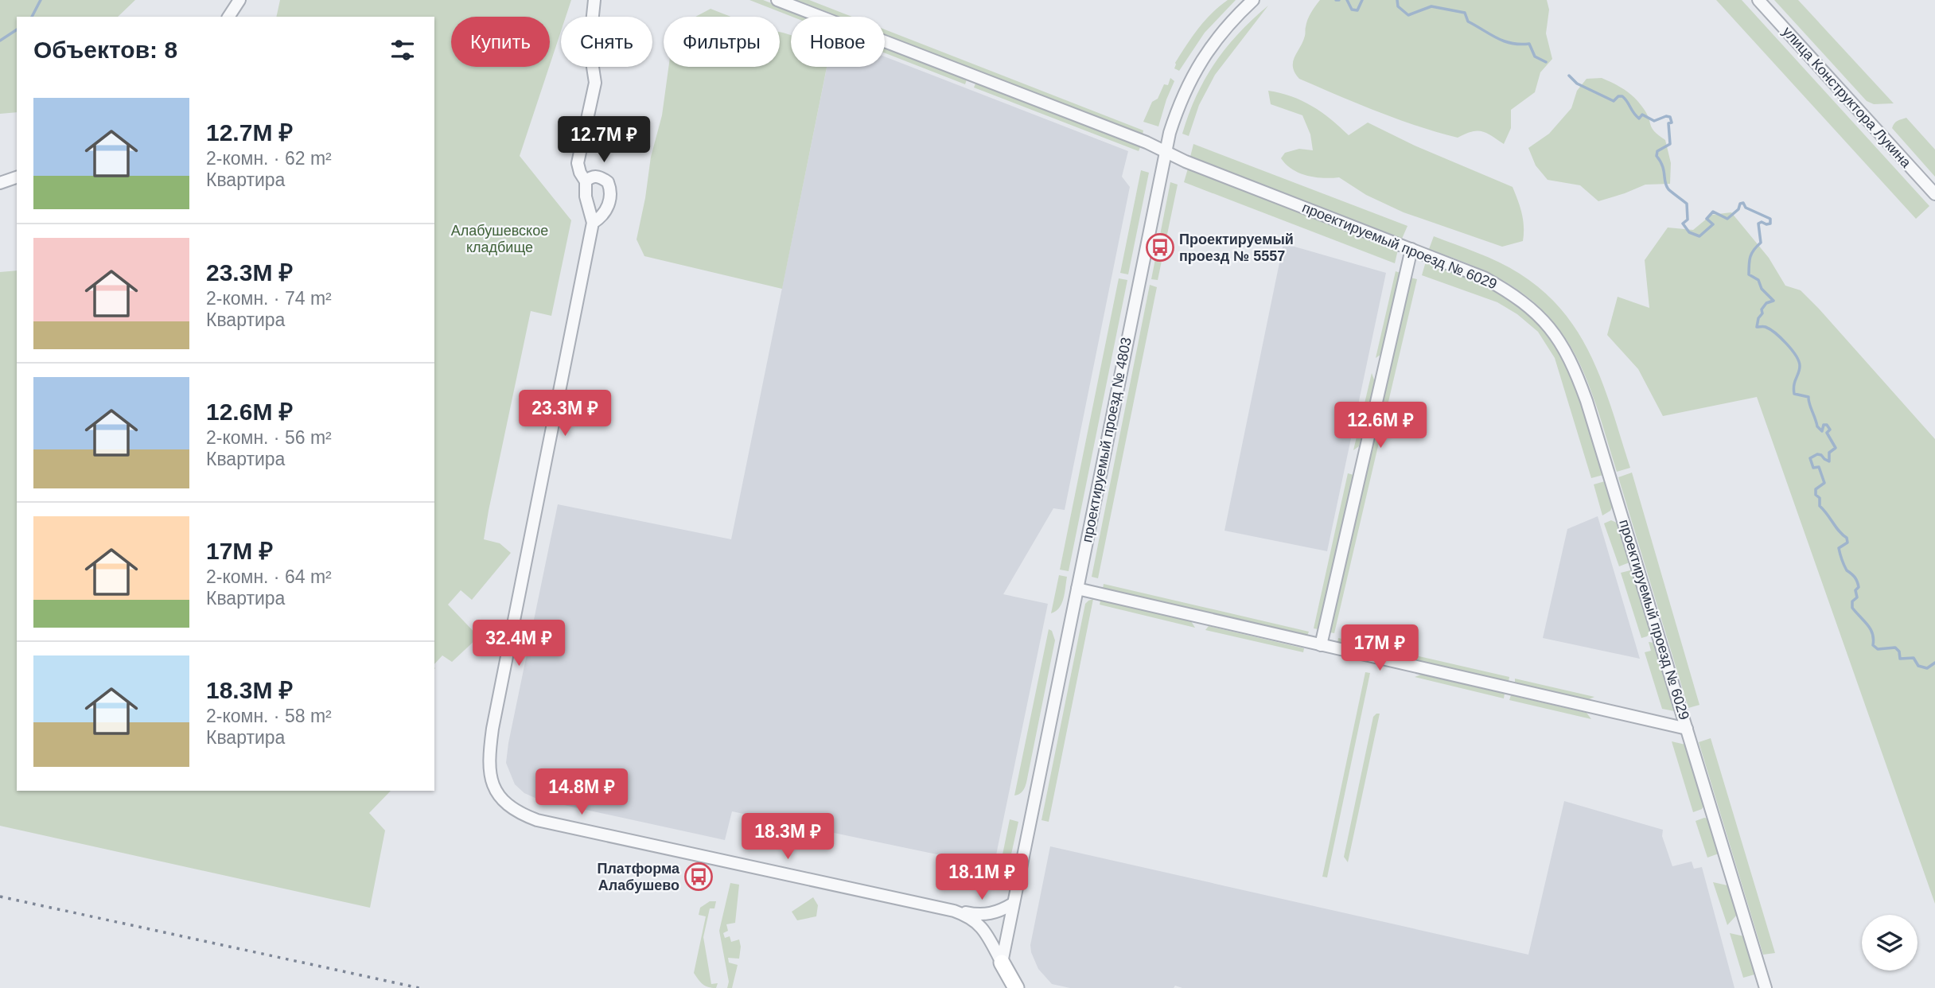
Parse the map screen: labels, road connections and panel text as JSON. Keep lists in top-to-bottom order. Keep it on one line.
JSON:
{"streets":{"street":["улица Конструктора Лукина","проектируемый проезд № 6029","проектируемый проезд № 4803"]},"crossings":[["проектируемый проезд № 6029","проектируемый проезд № 4803"]],"parks":["Алабушевское кладбище"],"places":{"bus stop":["Проектируемый проезд № 5557","Платформа Алабушево"]},"page":{"chip":["Купить","Снять","Фильтры","Новое"],"heading":"Объектов: 8","list":[{"name":"12.7M ₽","note":"2-комн. · 62 m² · Квартира"},{"name":"23.3M ₽","note":"2-комн. · 74 m² · Квартира"},{"name":"12.6M ₽","note":"2-комн. · 56 m² · Квартира"},{"name":"17M ₽","note":"2-комн. · 64 m² · Квартира"},{"name":"18.3M ₽","note":"2-комн. · 58 m² · Квартира"}],"price":["12.7M ₽","23.3M ₽","12.6M ₽","32.4M ₽","17M ₽","14.8M ₽","18.3M ₽","18.1M ₽"]}}
